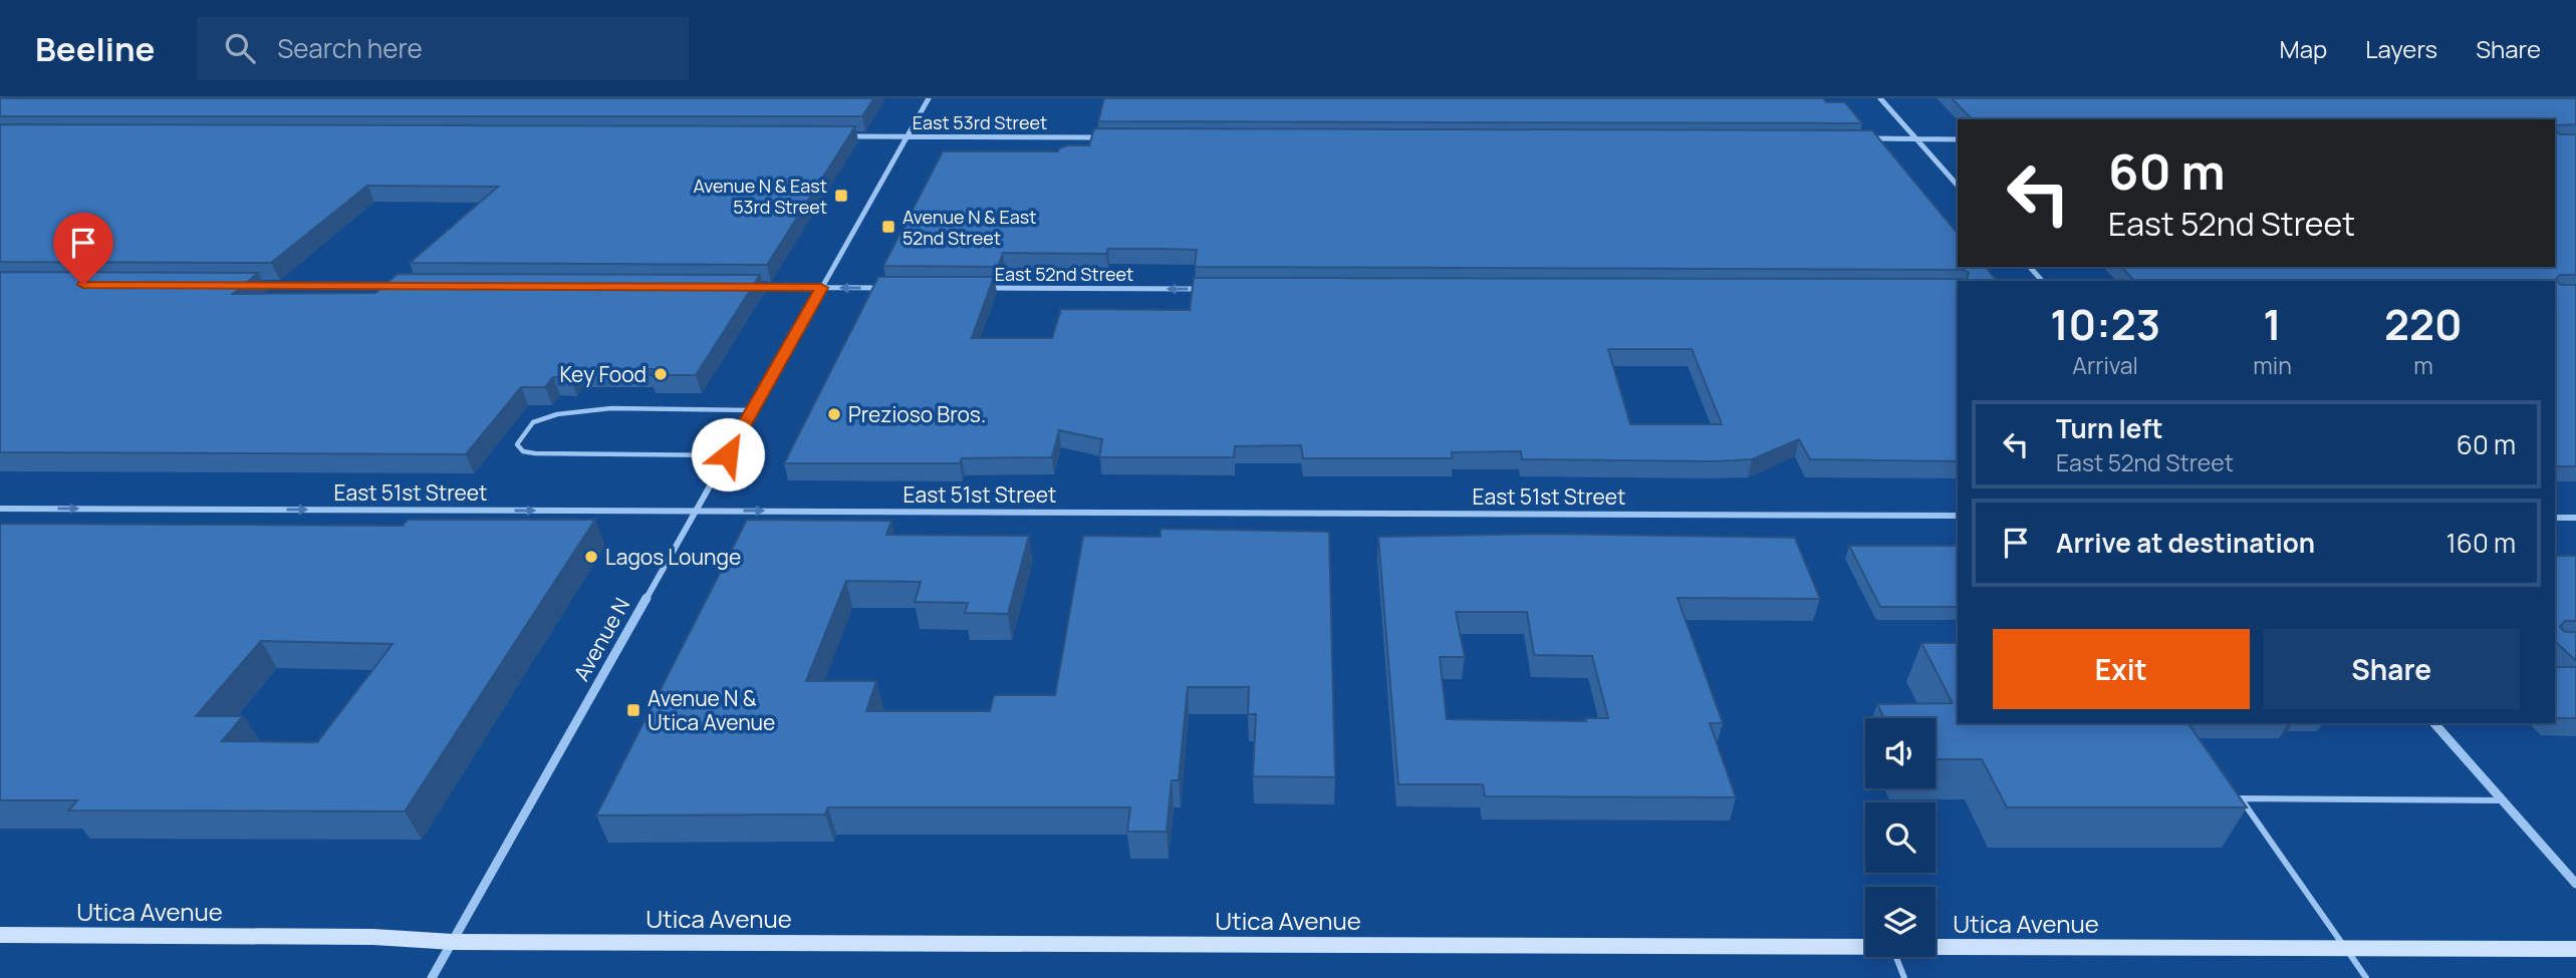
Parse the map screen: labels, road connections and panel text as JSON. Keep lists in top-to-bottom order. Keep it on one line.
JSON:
{"streets":{"main road":["Utica Avenue"],"street":["East 53rd Street","East 52nd Street","East 51st Street","Avenue N"]},"crossings":[["East 53rd Street","Avenue N"],["East 51st Street","Avenue N"],["Avenue N","Utica Avenue"]],"one_way":["East 52nd Street","East 51st Street"],"places":{"transit":["Avenue N & East 53rd Street","Avenue N & East 52nd Street","Avenue N & Utica Avenue"],"other":["Key Food","Prezioso Bros.","Lagos Lounge"]},"page":{"header":"Beeline","search":"Search here","nav":["Map","Layers","Share"],"turn":["60 m","East 52nd Street"],"eta":["10:23","Arrival","1","min","220","m"],"list":[{"name":"Turn left","note":"East 52nd Street","value":"60 m"},{"name":"Arrive at destination","value":"160 m"}],"buttons":["Exit","Share"]}}
